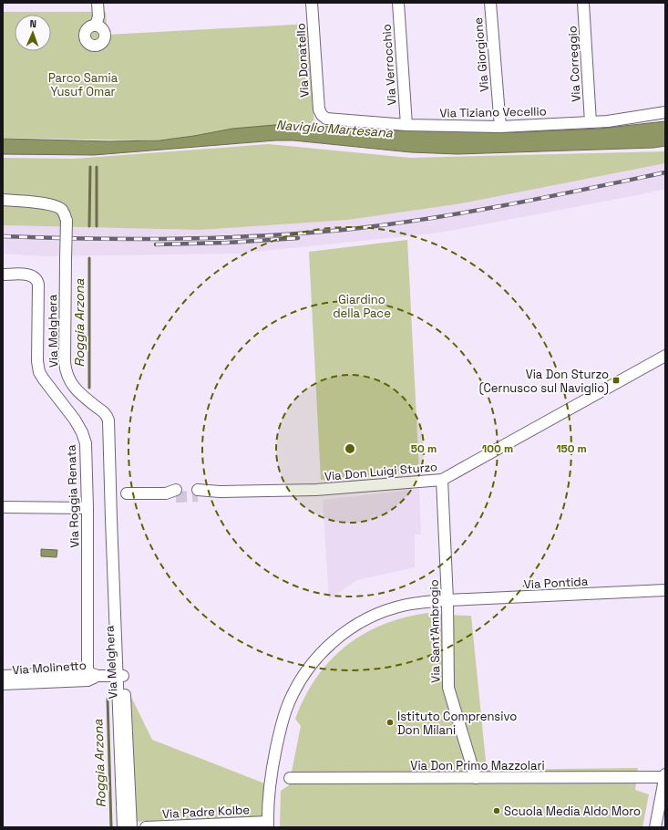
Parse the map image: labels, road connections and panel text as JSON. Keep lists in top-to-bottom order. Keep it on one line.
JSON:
{"streets":{"street":["Via Giorgione","Via Donatello","Via Correggio","Via Verrocchio","Via Tiziano Vecellio","Via Melghera","Via Don Luigi Sturzo","Via Roggia Renata","Via Pontida","Via Sant'Ambrogio","Via Molinetto","Via Don Primo Mazzolari","Via Padre Kolbe"]},"crossings":[["Via Giorgione","Via Tiziano Vecellio"],["Via Donatello","Via Tiziano Vecellio"],["Via Correggio","Via Tiziano Vecellio"],["Via Verrocchio","Via Tiziano Vecellio"],["Via Melghera","Via Molinetto"],["Via Don Luigi Sturzo","Via Sant'Ambrogio"],["Via Roggia Renata","Via Molinetto"],["Via Pontida","Via Sant'Ambrogio"],["Via Pontida","Via Padre Kolbe"],["Via Sant'Ambrogio","Via Don Primo Mazzolari"]],"water":["Naviglio Martesana","Roggia Arzona"],"parks":["Parco Samia Yusuf Omar","Giardino della Pace"],"places":{"transit":["Via Don Sturzo (Cernusco sul Naviglio)"],"other":["Istituto Comprensivo Don Milani","Scuola Media Aldo Moro"]},"north":"top","rings":["50 m","100 m","150 m"]}
